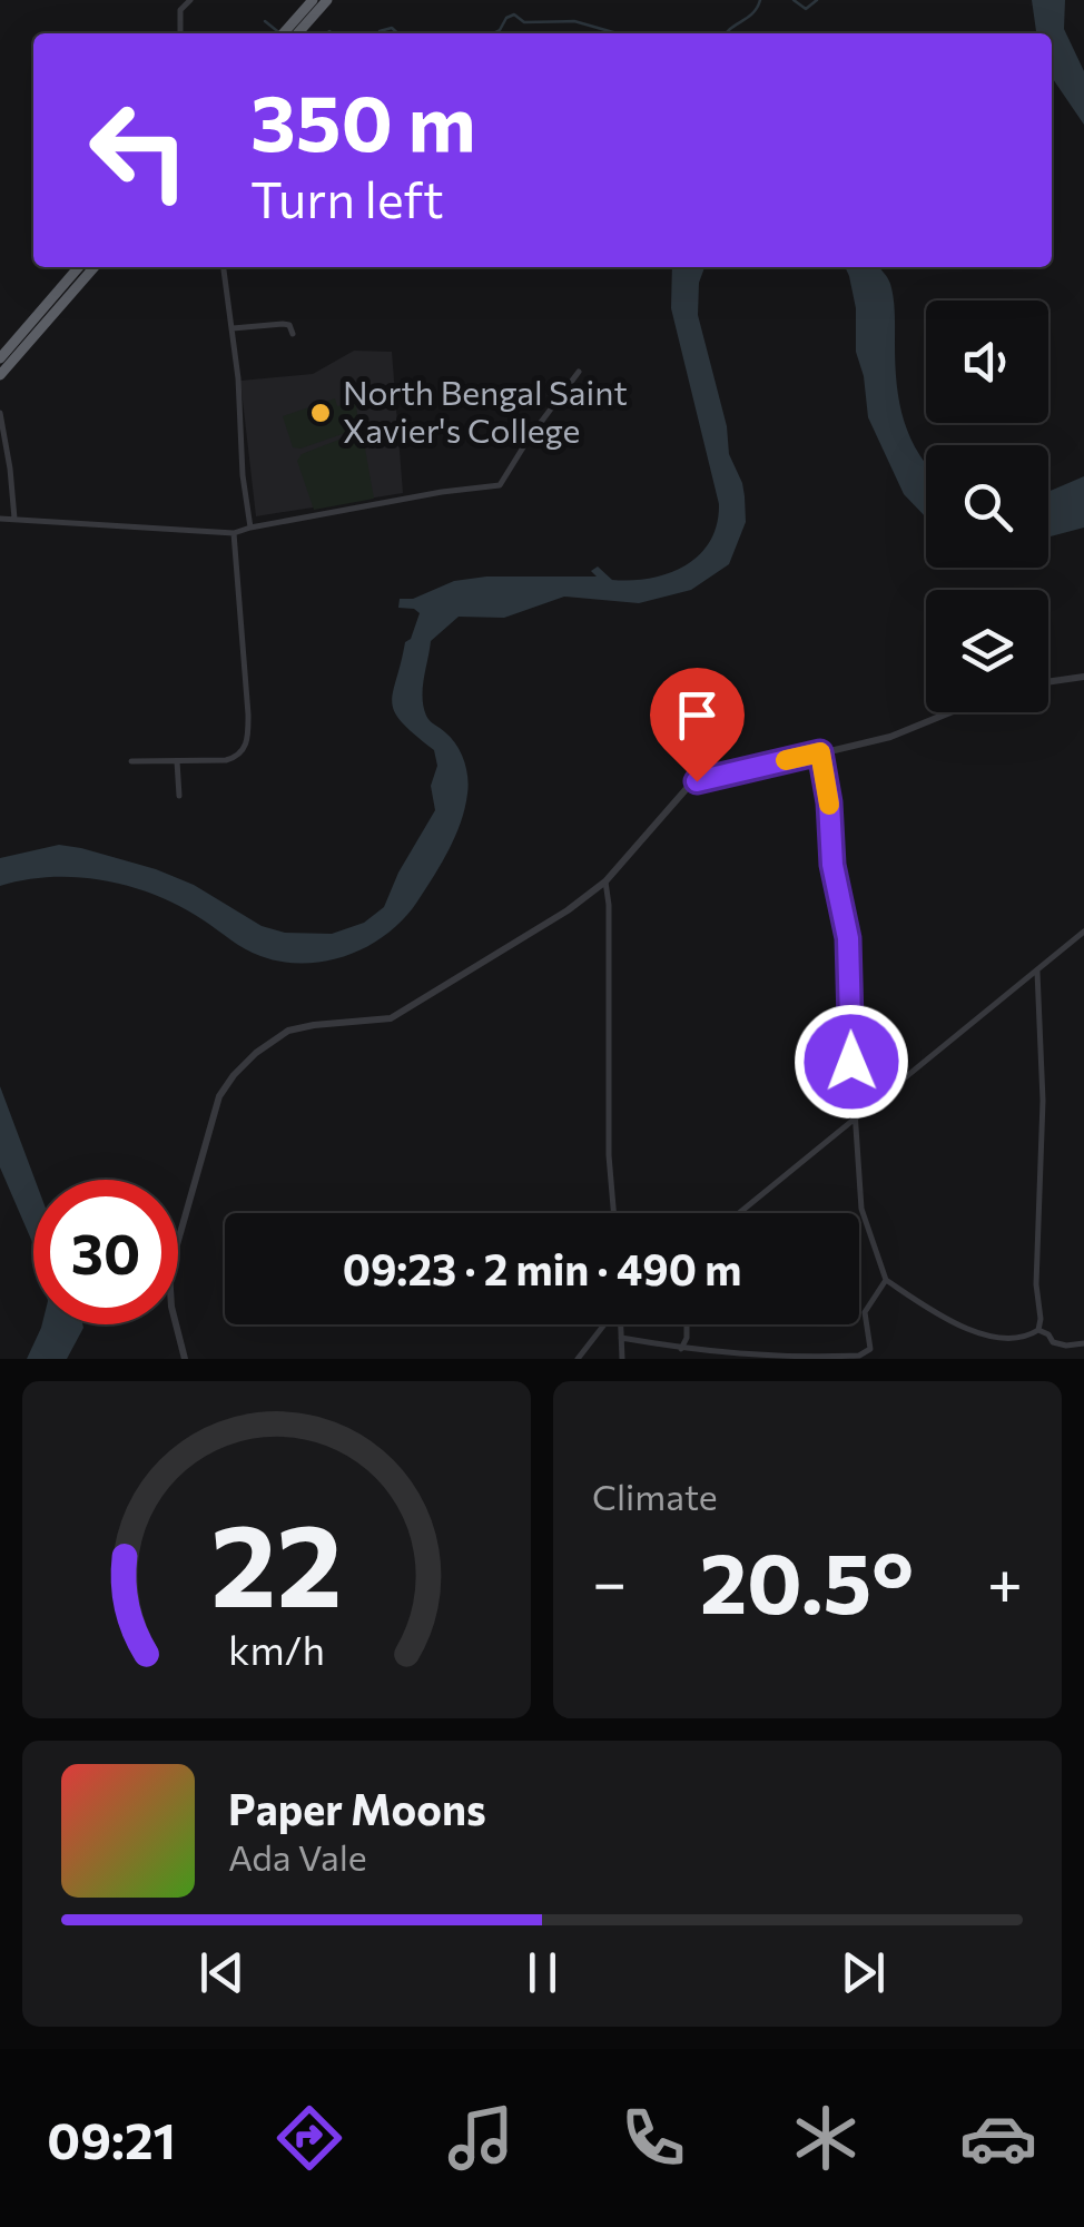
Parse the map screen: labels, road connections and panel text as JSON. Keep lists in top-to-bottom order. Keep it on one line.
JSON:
{"places":["North Bengal Saint Xavier's College"],"page":{"turn":["350 m","Turn left"],"limit":"30","trip":"09:23 · 2 min · 490 m","tile":"Climate","heat":["−","20.5°","+"],"song":["Paper Moons","Ada Vale"],"tabs":"09:21","gauge":["22","km/h"]}}
